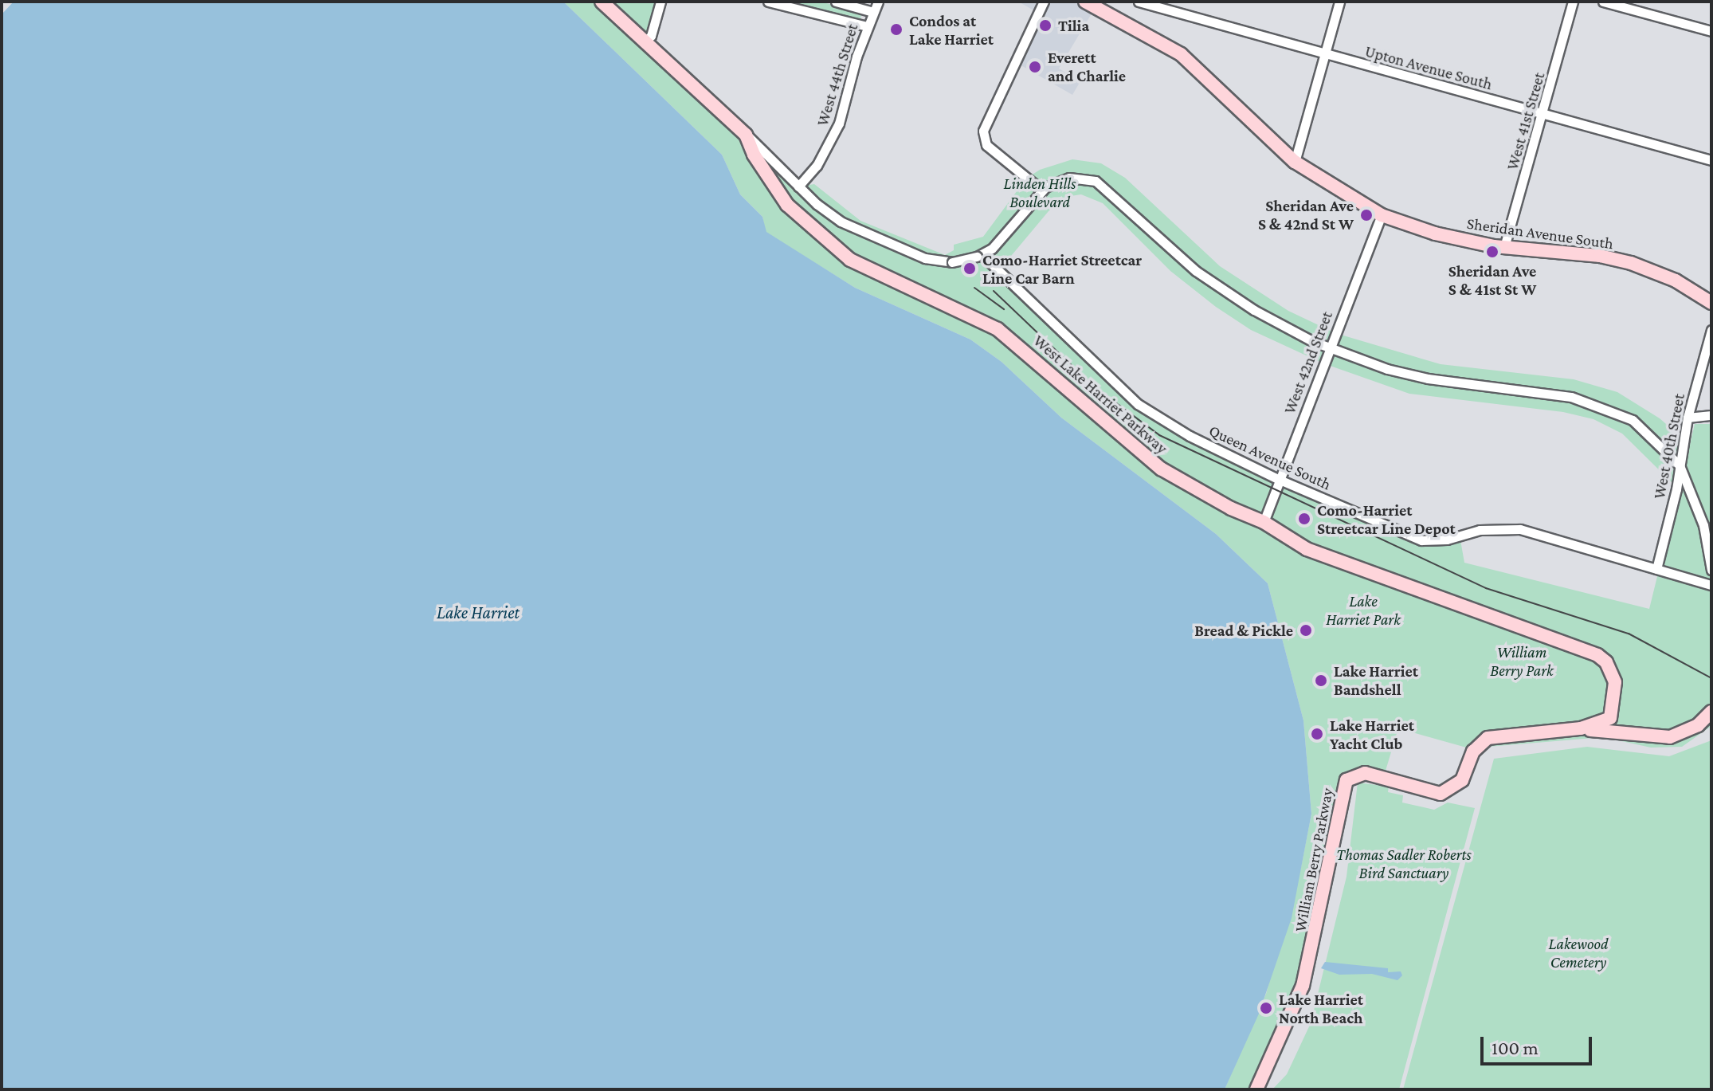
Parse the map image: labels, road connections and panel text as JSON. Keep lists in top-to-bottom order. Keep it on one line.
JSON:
{"streets":{"street":["Upton Avenue South","West 44th Street","West 41st Street","Sheridan Avenue South","West 42nd Street","West Lake Harriet Parkway","West 40th Street","Queen Avenue South","William Berry Parkway"]},"crossings":[["Upton Avenue South","West 41st Street"],["West 44th Street","West Lake Harriet Parkway"],["West 41st Street","Sheridan Avenue South"],["Sheridan Avenue South","West 42nd Street"],["West 42nd Street","West Lake Harriet Parkway"],["West 42nd Street","Queen Avenue South"],["West Lake Harriet Parkway","Queen Avenue South"],["West Lake Harriet Parkway","William Berry Parkway"],["West 40th Street","Queen Avenue South"]],"water":["Lake Harriet"],"parks":["Linden Hills Boulevard","Lake Harriet Park","William Berry Park","Thomas Sadler Roberts Bird Sanctuary","Lakewood Cemetery"],"places":["Tilia","Condos at Lake Harriet","Everett and Charlie","Sheridan Ave S & 42nd St W","Sheridan Ave S & 41st St W","Como-Harriet Streetcar Line Car Barn","Como-Harriet Streetcar Line Depot","Bread & Pickle","Lake Harriet Bandshell","Lake Harriet Yacht Club","Lake Harriet North Beach"],"scale_bar":"100 m"}
